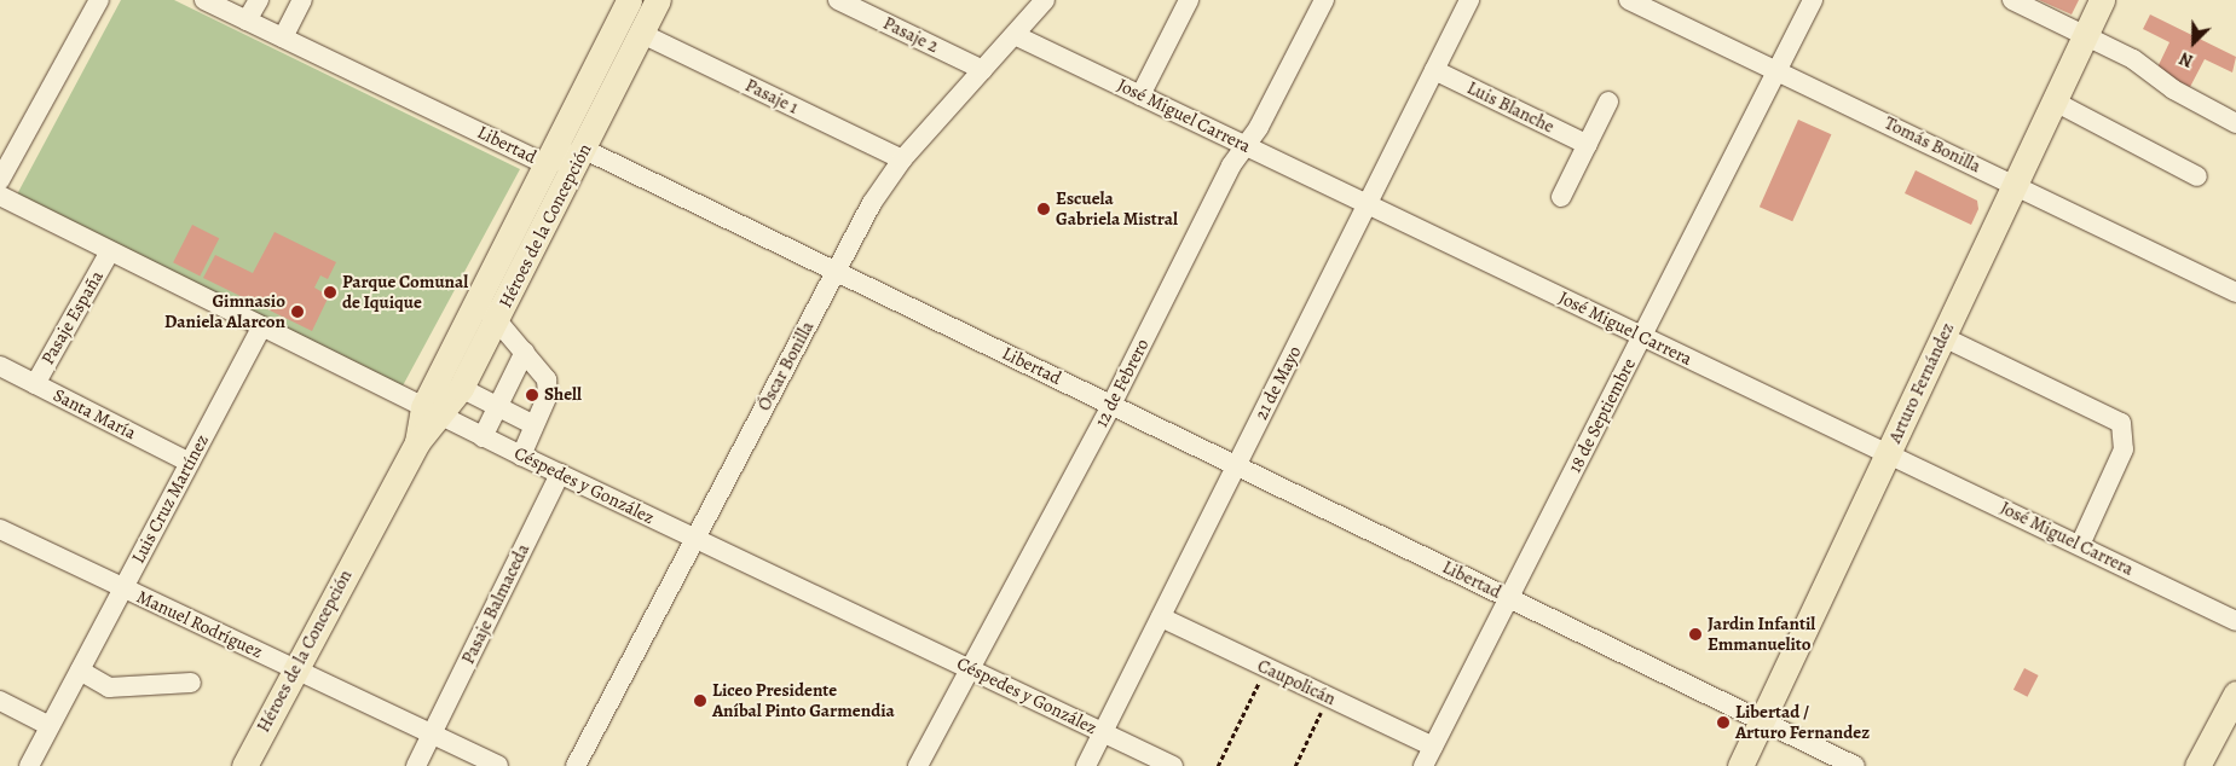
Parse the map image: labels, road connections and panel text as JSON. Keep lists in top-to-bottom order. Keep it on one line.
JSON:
{"streets":{"main road":["Héroes de la Concepción","Arturo Fernández"],"street":["Pasaje 2","Pasaje 1","Luis Blanche","José Miguel Carrera","Libertad","Tomás Bonilla","Pasaje España","Óscar Bonilla","12 de Febrero","21 de Mayo","Santa María","18 de Septiembre","Céspedes y González","Luis Cruz Martínez","Pasaje Balmaceda","Manuel Rodríguez","Caupolicán"]},"crossings":[["Pasaje 2","Óscar Bonilla"],["Pasaje 1","Héroes de la Concepción"],["Pasaje 1","Óscar Bonilla"],["Luis Blanche","21 de Mayo"],["José Miguel Carrera","Óscar Bonilla"],["José Miguel Carrera","12 de Febrero"],["José Miguel Carrera","21 de Mayo"],["José Miguel Carrera","Arturo Fernández"],["José Miguel Carrera","18 de Septiembre"],["Libertad","Héroes de la Concepción"],["Libertad","Óscar Bonilla"],["Libertad","12 de Febrero"],["Libertad","21 de Mayo"],["Libertad","Arturo Fernández"],["Libertad","18 de Septiembre"],["Tomás Bonilla","Arturo Fernández"],["Tomás Bonilla","18 de Septiembre"],["Héroes de la Concepción","Céspedes y González"],["Héroes de la Concepción","Manuel Rodríguez"],["Pasaje España","Santa María"],["Pasaje España","Céspedes y González"],["Óscar Bonilla","Céspedes y González"],["12 de Febrero","Céspedes y González"],["21 de Mayo","Céspedes y González"],["21 de Mayo","Caupolicán"],["Santa María","Luis Cruz Martínez"],["18 de Septiembre","Caupolicán"],["Céspedes y González","Luis Cruz Martínez"],["Céspedes y González","Pasaje Balmaceda"],["Luis Cruz Martínez","Manuel Rodríguez"],["Pasaje Balmaceda","Manuel Rodríguez"]],"places":["Escuela Gabriela Mistral","Parque Comunal de Iquique","Gimnasio Daniela Alarcon","Shell","Jardin Infantil Emmanuelito","Liceo Presidente Aníbal Pinto Garmendia","Libertad / Arturo Fernandez"],"north":"bottom left"}
